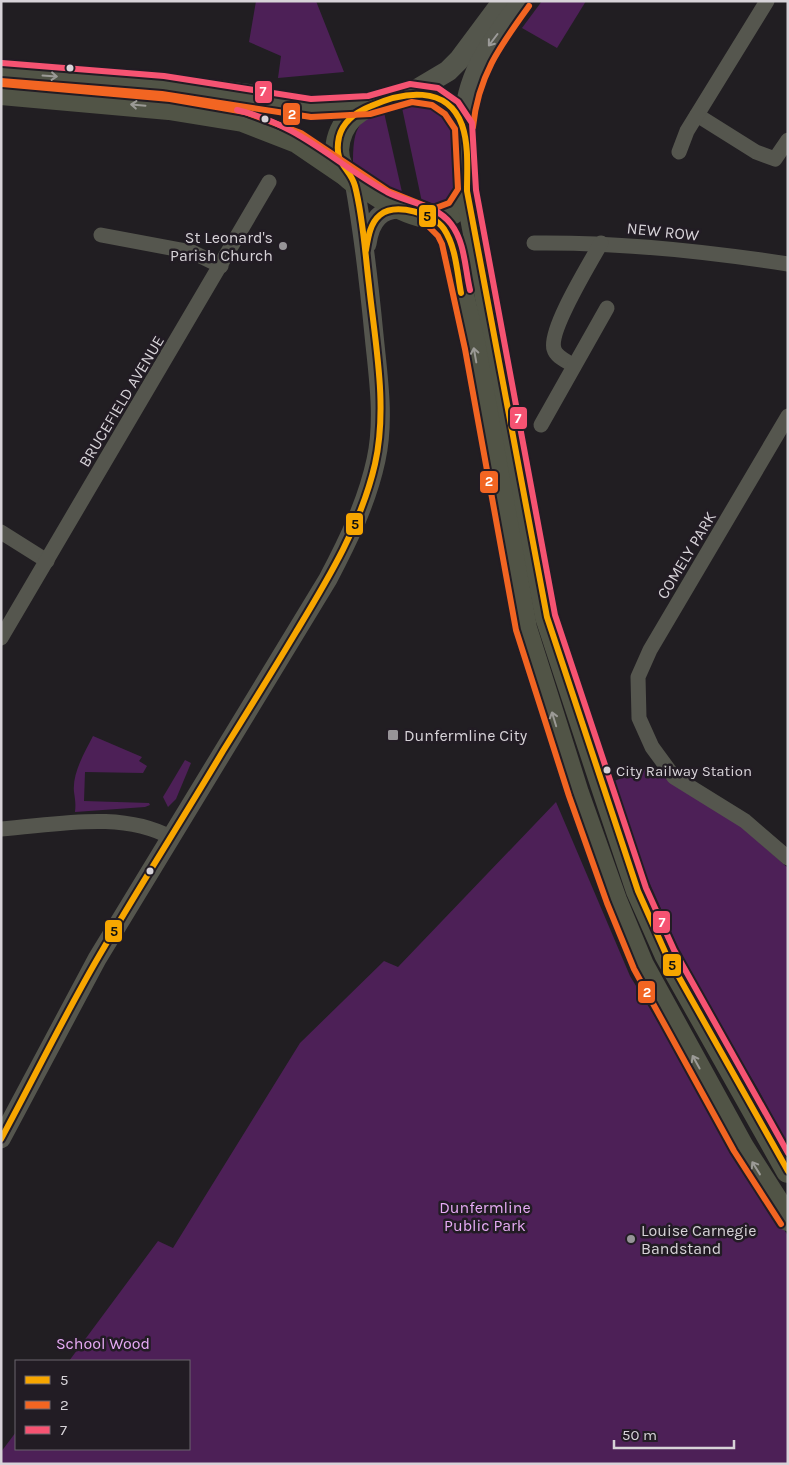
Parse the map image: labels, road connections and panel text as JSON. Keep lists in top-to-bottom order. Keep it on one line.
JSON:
{"streets":{"street":["NEW ROW","BRUCEFIELD AVENUE","COMELY PARK"]},"parks":["Dunfermline Public Park","School Wood"],"places":{"other":["St Leonard's Parish Church","City Railway Station","Louise Carnegie Bandstand"],"transit":["Dunfermline City"]},"lines":["transit line 2","transit line 7","transit line 5"],"legend":["5","2","7"],"scale_bar":"50 m"}
